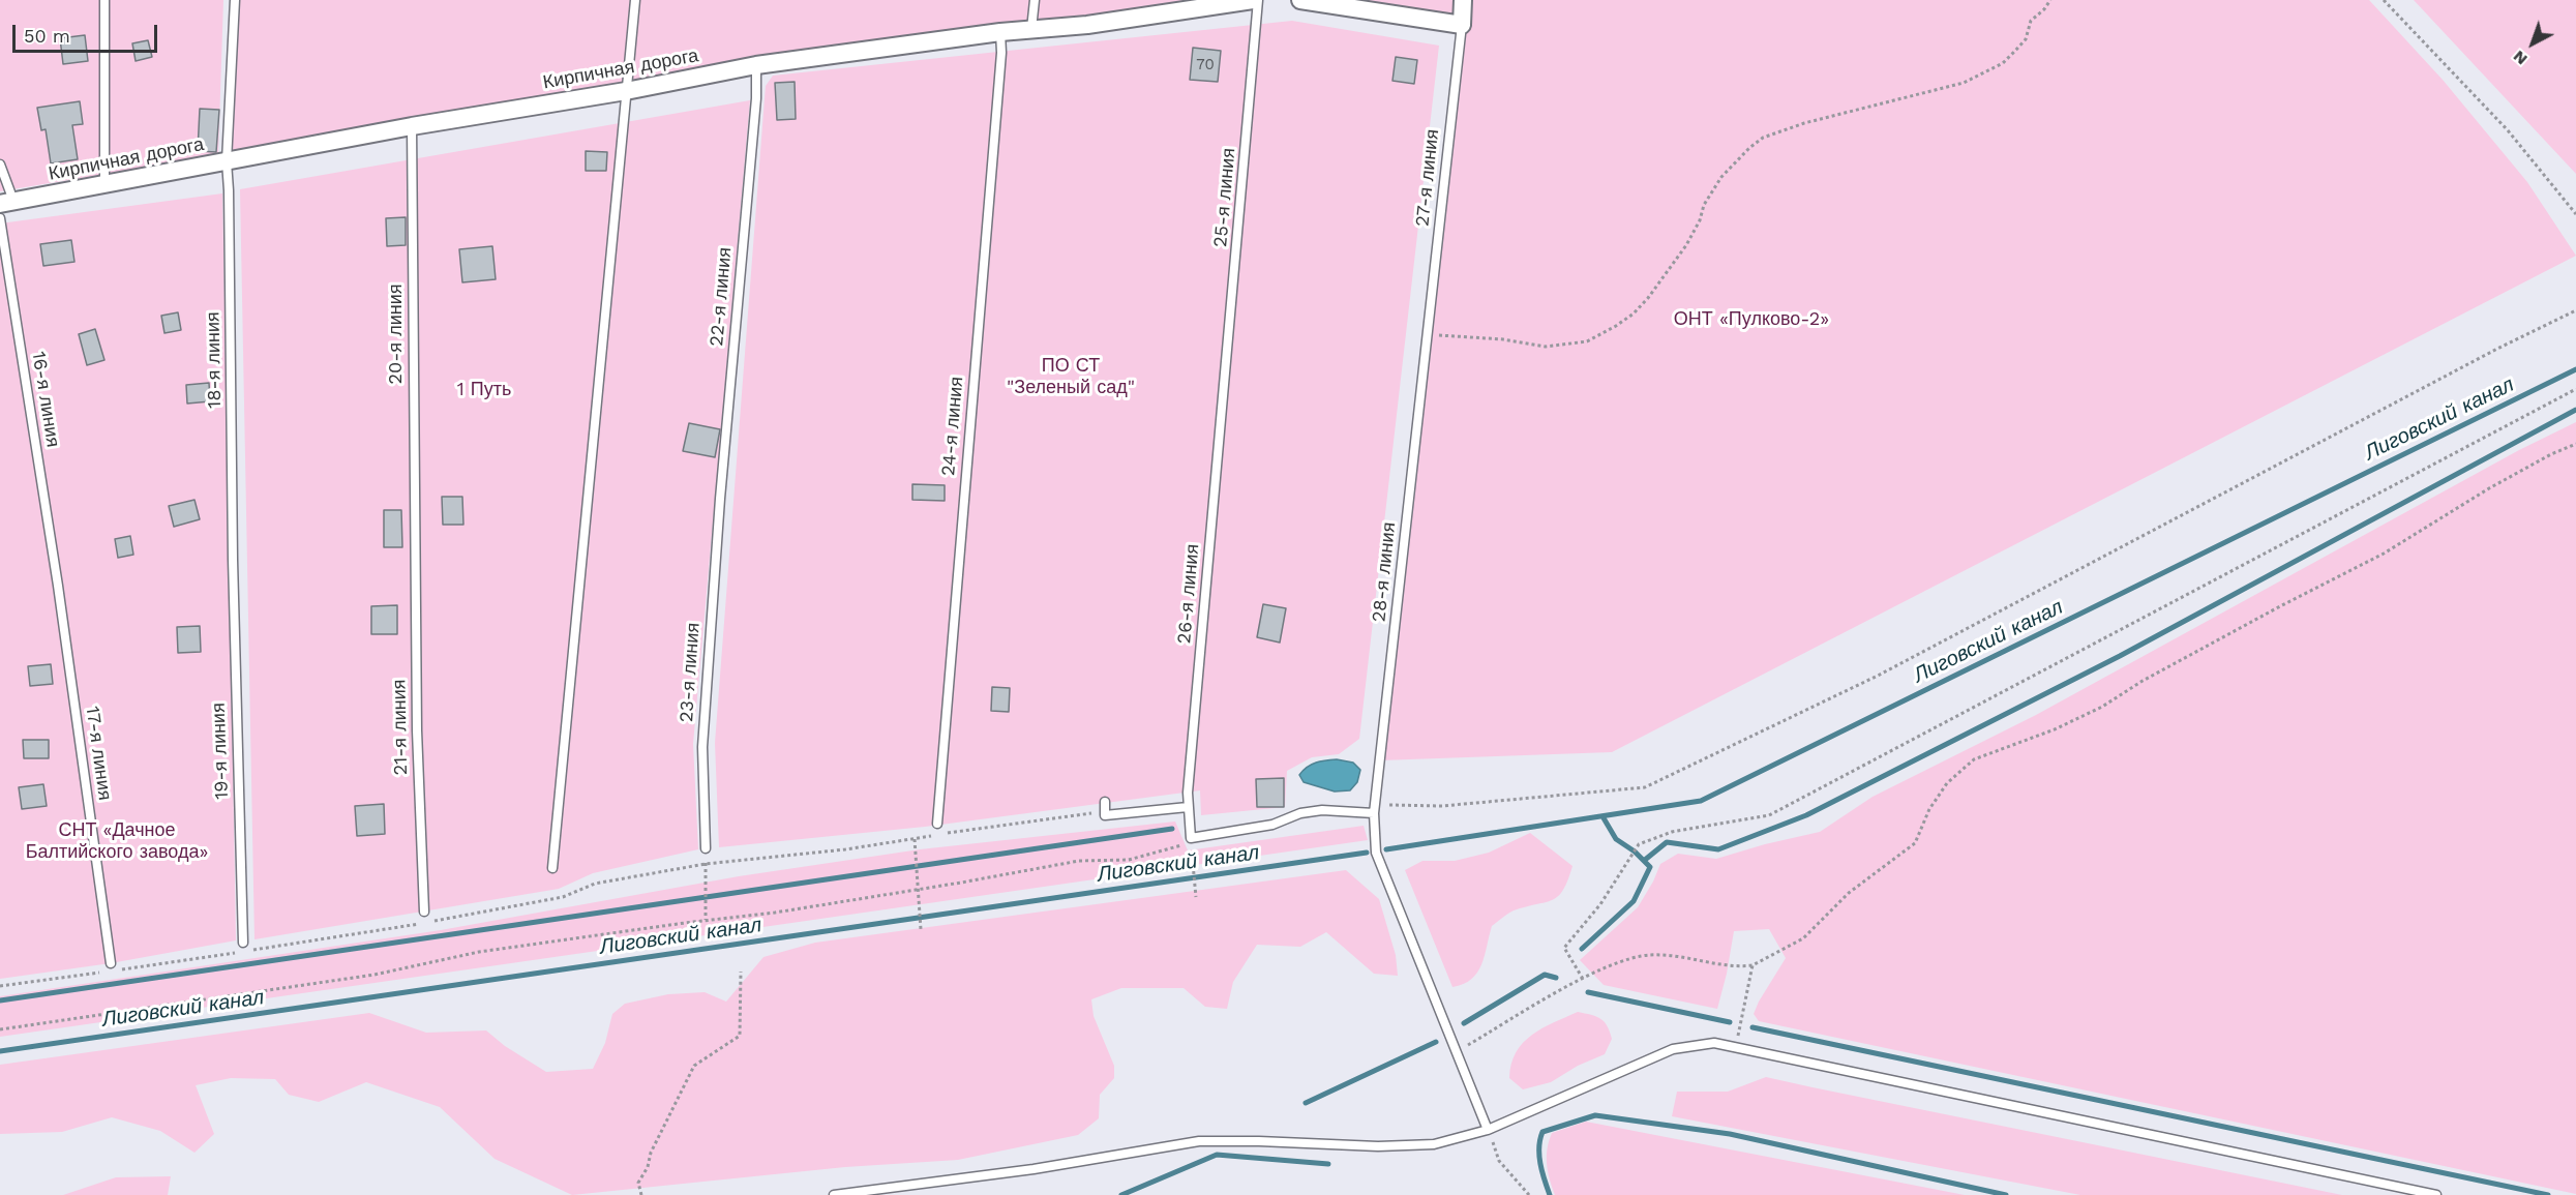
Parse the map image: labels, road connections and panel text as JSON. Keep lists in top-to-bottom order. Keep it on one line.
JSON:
{"streets":{"street":["Кирпичная дорога"],"lane":["27-я линия","25-я линия","22-я линия","20-я линия","18-я линия","16-я линия","24-я линия","28-я линия","26-я линия","23-я линия","21-я линия","19-я линия","17-я линия"]},"crossings":[["Кирпичная дорога","22-я линия"],["Кирпичная дорога","20-я линия"],["Кирпичная дорога","18-я линия"],["Кирпичная дорога","24-я линия"],["27-я линия","28-я линия"],["25-я линия","26-я линия"],["22-я линия","23-я линия"],["20-я линия","21-я линия"],["18-я линия","19-я линия"],["16-я линия","17-я линия"]],"water":["Лиговский канал"],"parks":["ОНТ «Пулково-2»","ПО СТ \"Зеленый сад\"","1 Путь","СНТ «Дачное Балтийского завода»"],"house_numbers":["70"],"scale_bar":"50 m","north":"bottom left"}
